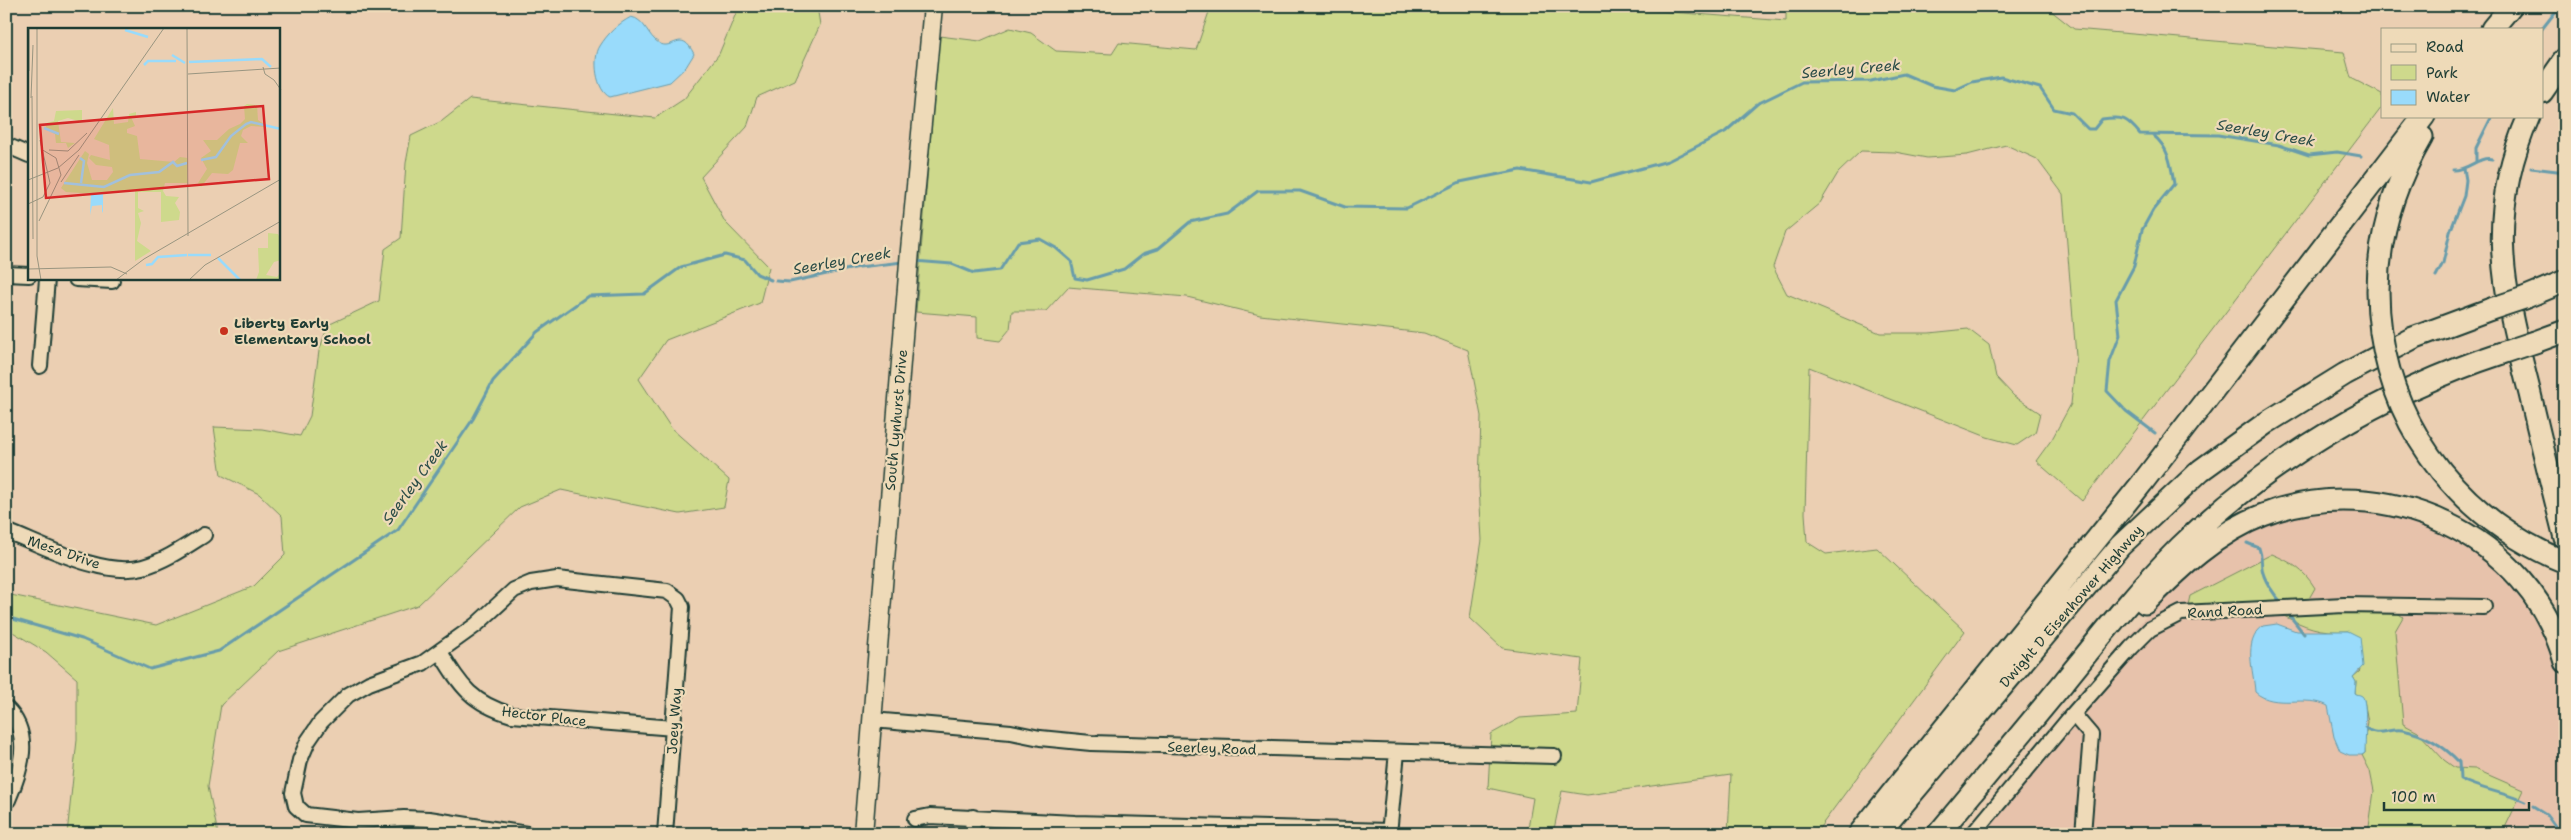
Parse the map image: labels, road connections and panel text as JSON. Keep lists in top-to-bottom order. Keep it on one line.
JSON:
{"streets":{"highway":["Dwight D Eisenhower Highway"],"main road":["South Lynhurst Drive"],"street":["Mesa Drive","Rand Road","Hector Place","Joey Way","Seerley Road"]},"crossings":[["South Lynhurst Drive","Seerley Road"],["Hector Place","Joey Way"]],"water":["Seerley Creek"],"places":["Liberty Early Elementary School"],"legend":["Road","Park","Water"],"scale_bar":"100 m"}
